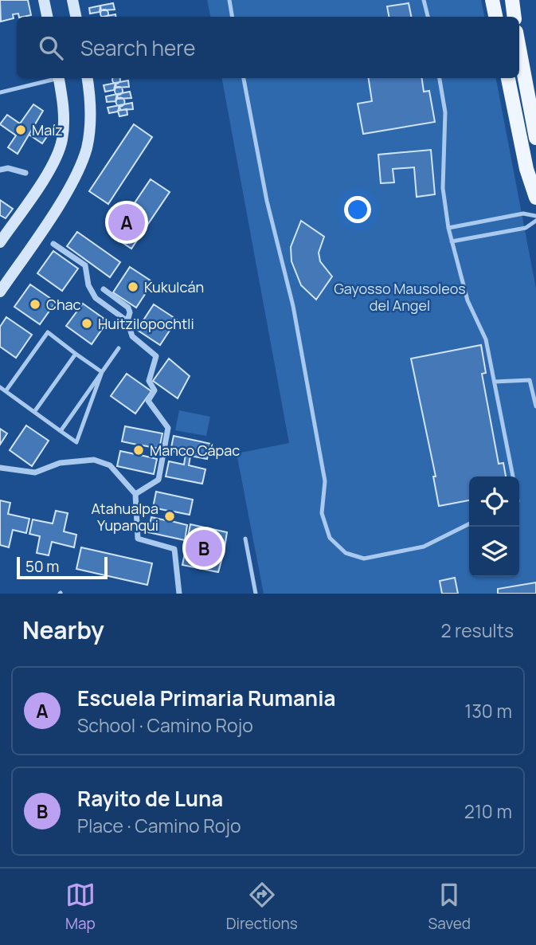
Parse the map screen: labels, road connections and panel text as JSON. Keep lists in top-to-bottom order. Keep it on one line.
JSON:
{"parks":["Gayosso Mausoleos del Angel"],"places":["Maíz","Kukulcán","Chac","Huitzilopochtli","Manco Cápac","Atahualpa Yupanqui"],"scale_bar":"50 m","page":{"search":"Search here","pins":["A","B"],"scale":"50 m","heading":["Nearby","2 results"],"list":[{"mark":"A","name":"Escuela Primaria Rumania","note":"School · Camino Rojo","value":"130 m"},{"mark":"B","name":"Rayito de Luna","note":"Place · Camino Rojo","value":"210 m"}],"nav":["Map","Directions","Saved"]}}
